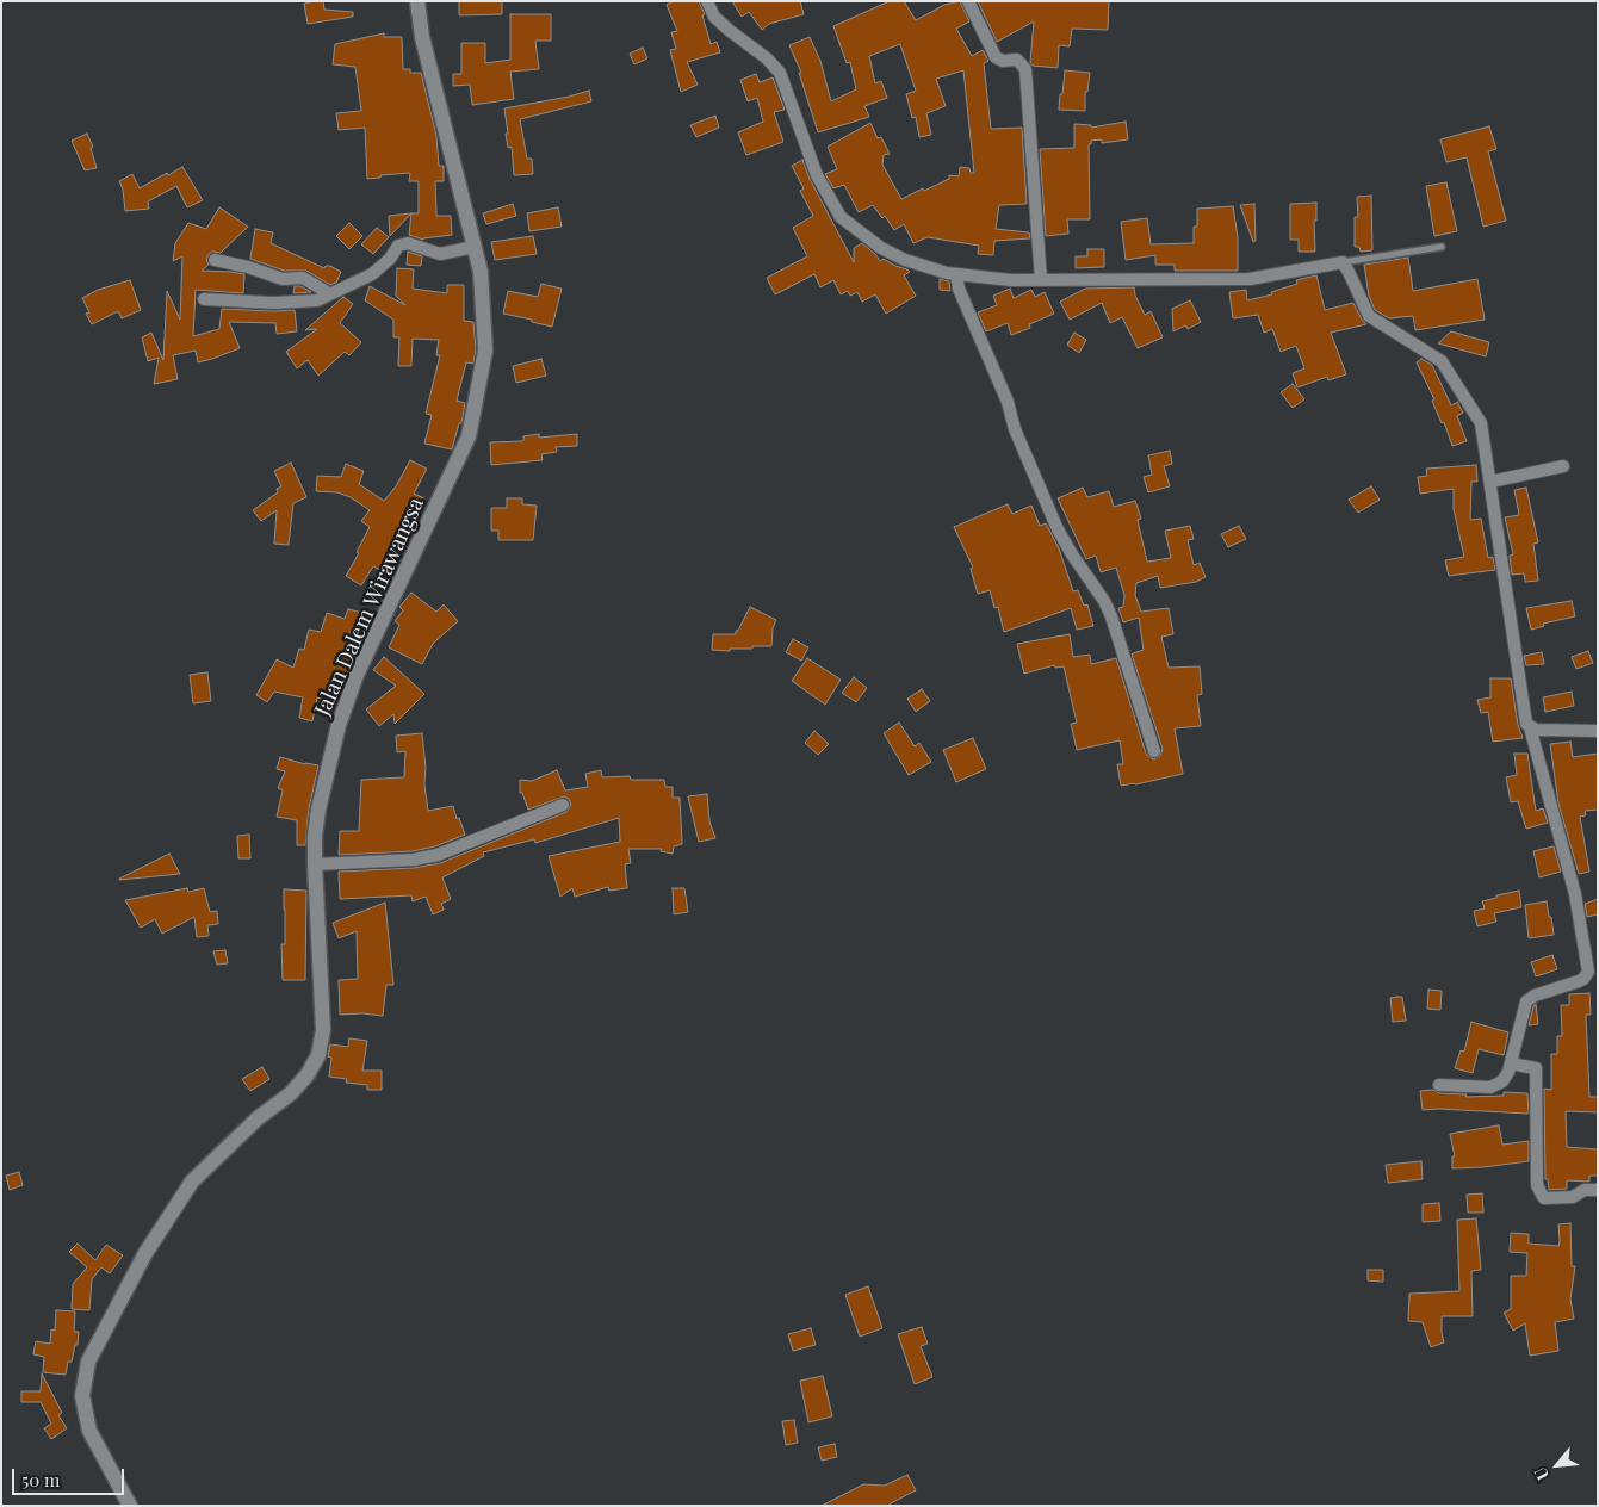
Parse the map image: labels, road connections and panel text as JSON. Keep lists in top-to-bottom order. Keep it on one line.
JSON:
{"streets":{"street":["Jalan Dalem Wirawangsa"]},"scale_bar":"50 m","north":"bottom left"}
